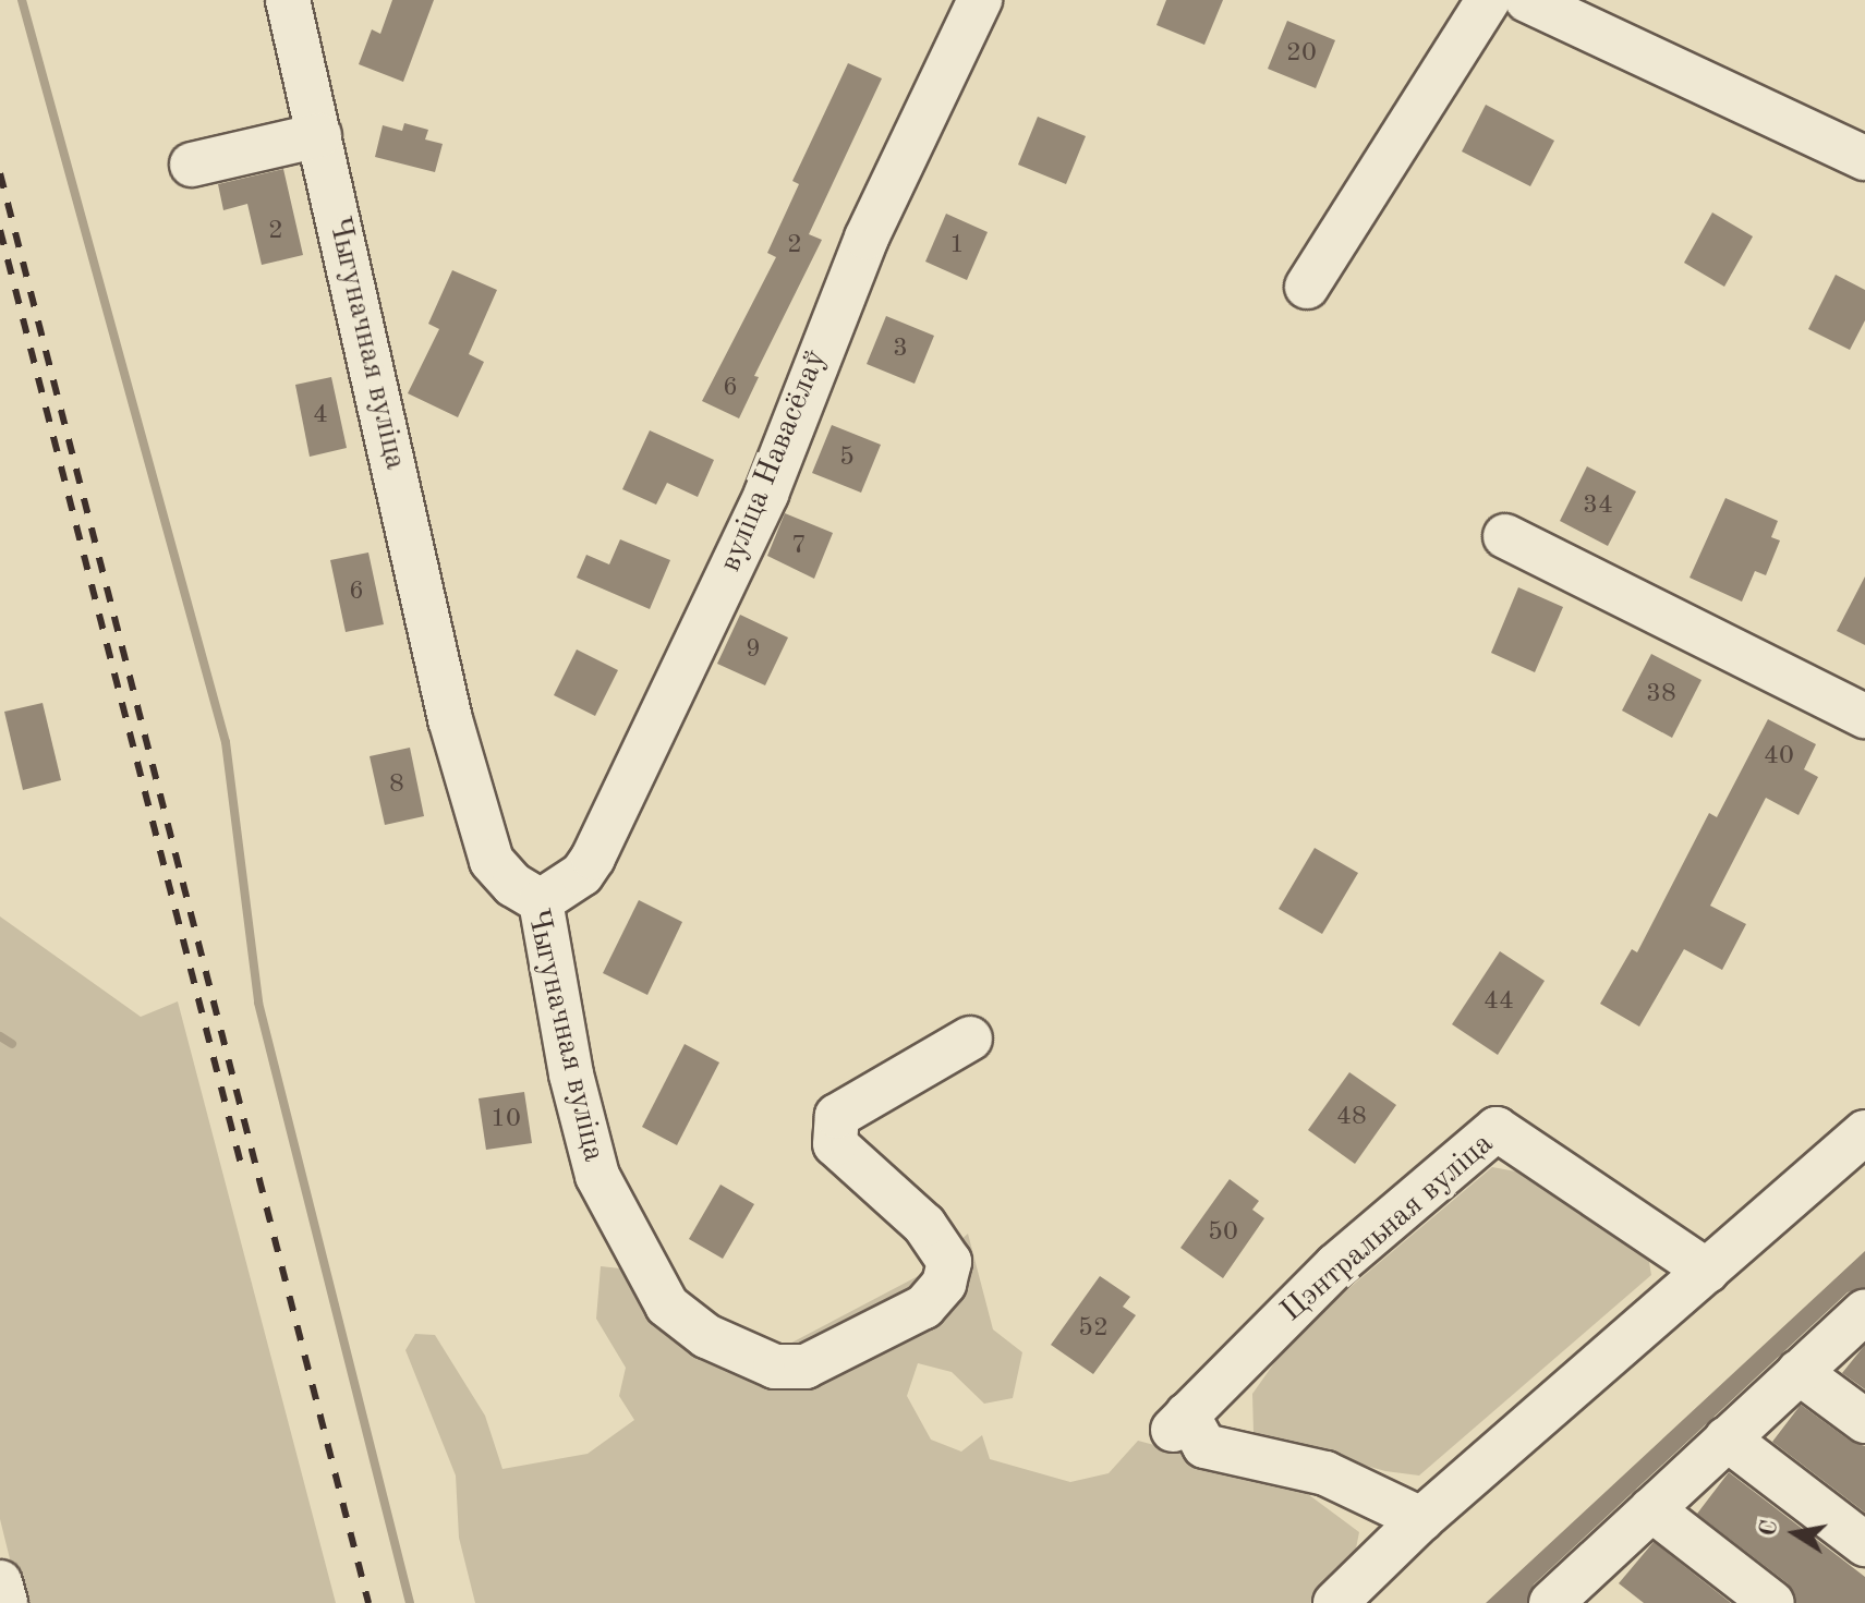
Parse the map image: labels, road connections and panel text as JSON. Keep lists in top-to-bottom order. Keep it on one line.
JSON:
{"streets":{"street":["Чыгуначная вуліца","вуліца Навасёлаў","Цэнтральная вуліца"]},"crossings":[["Чыгуначная вуліца","вуліца Навасёлаў"]],"house_numbers":["20","2","2","1","3","6","4","5","34","7","6","9","38","40","8","44","48","10","50","52"],"north":"left"}
